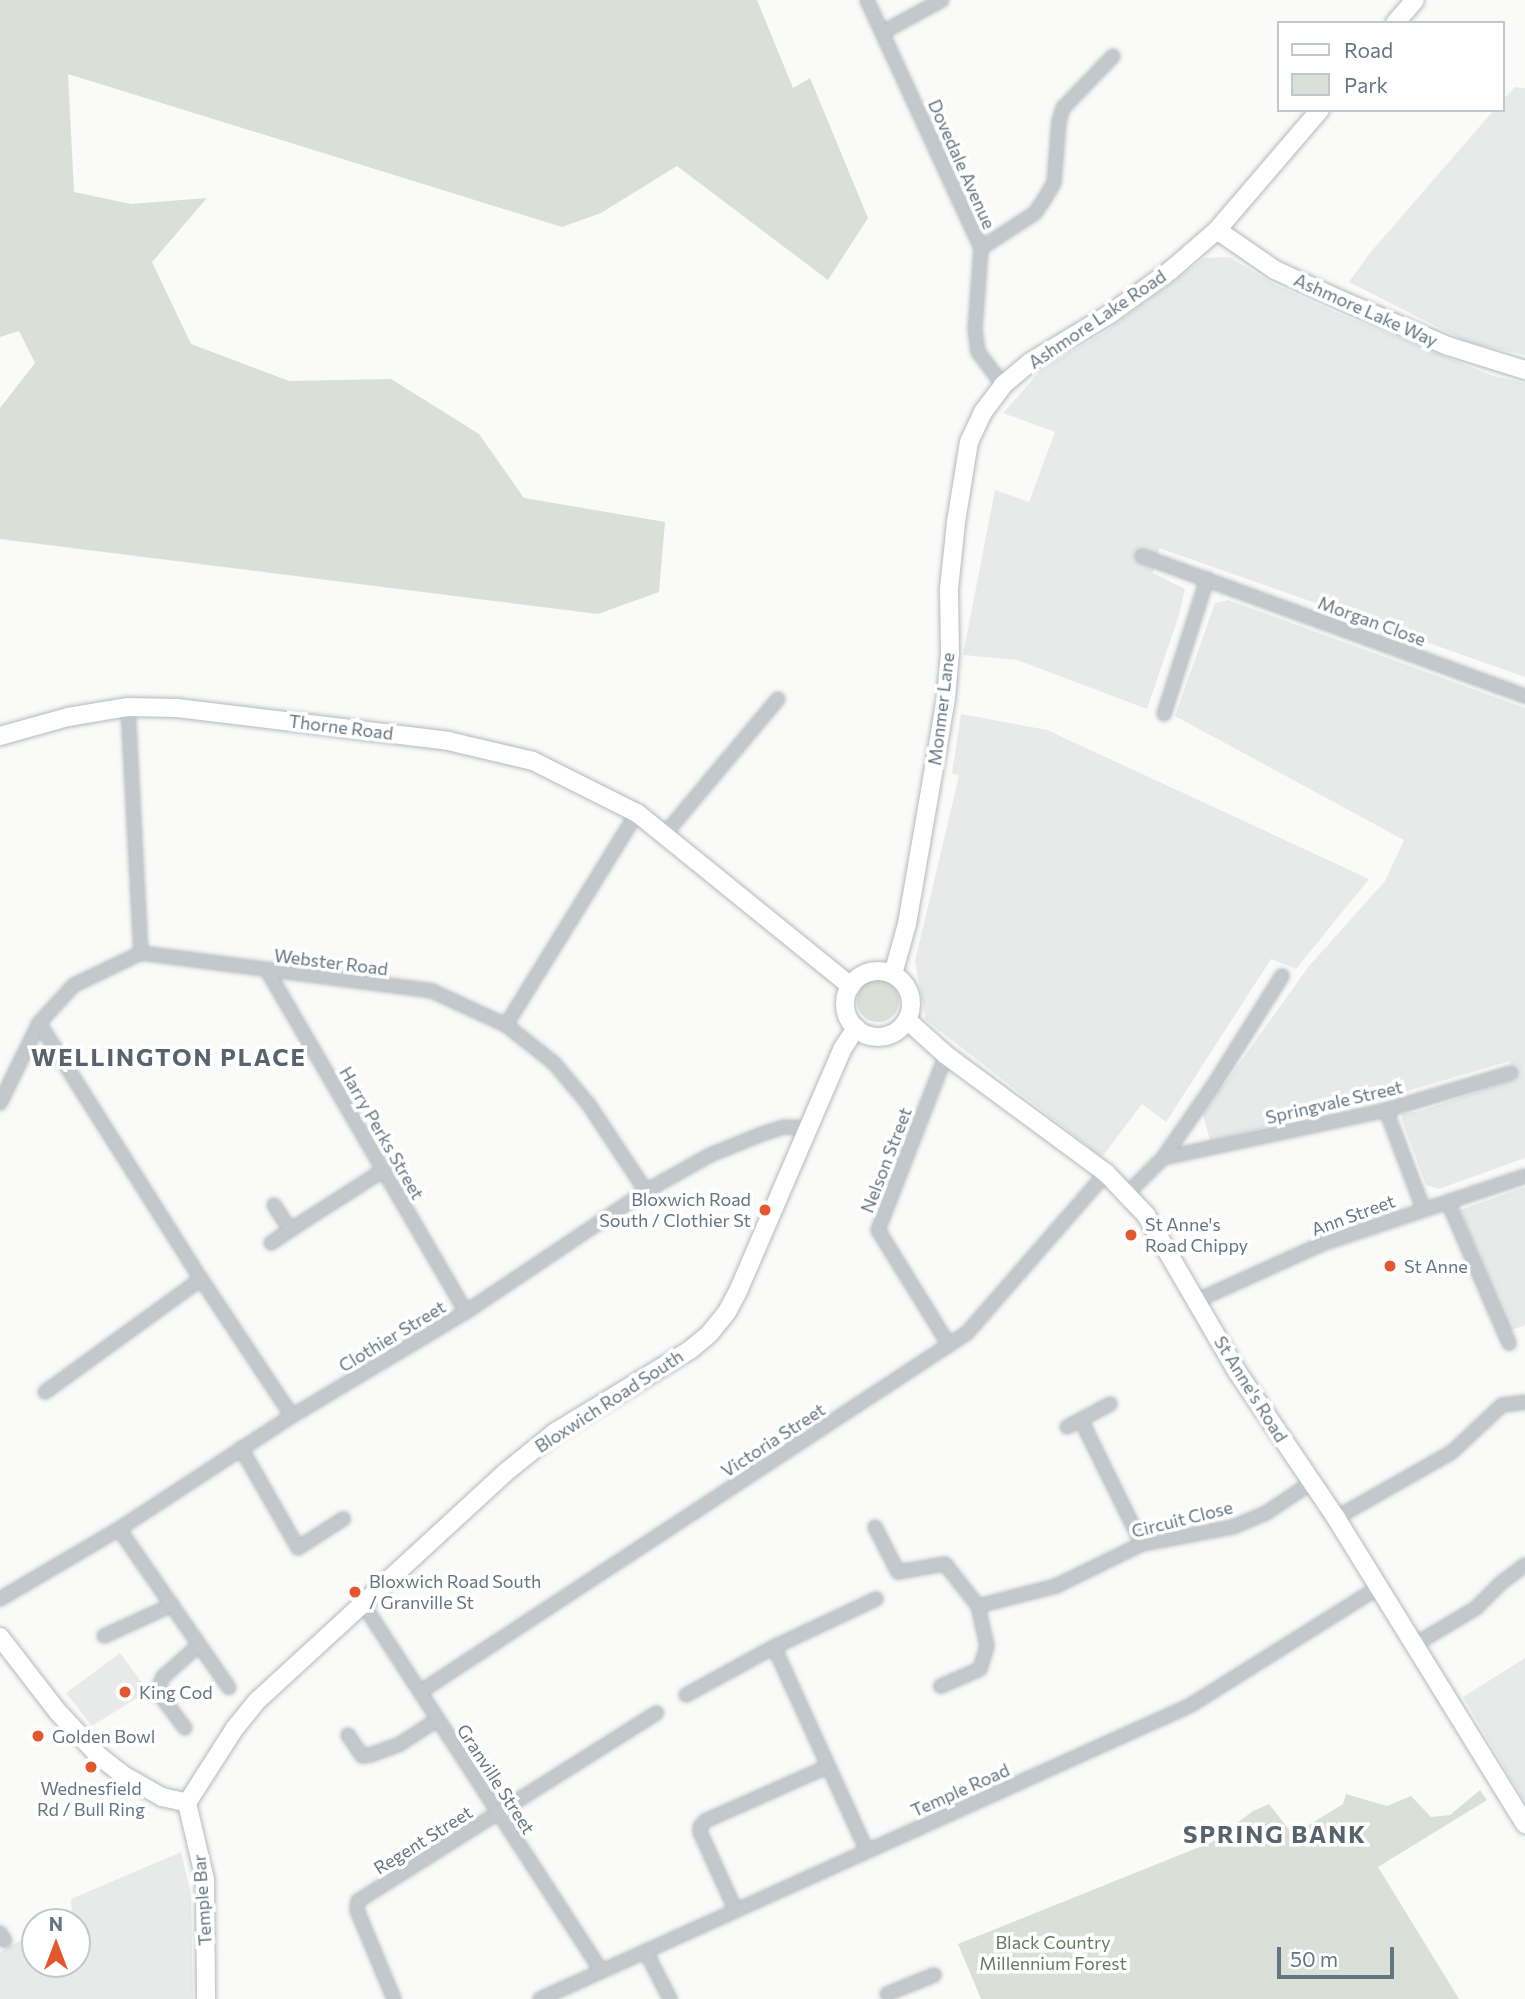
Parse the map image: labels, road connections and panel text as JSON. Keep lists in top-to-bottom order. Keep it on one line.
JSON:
{"streets":{"street":["Dovedale Avenue","Ashmore Lake Way","Ashmore Lake Road","Morgan Close","Monmer Lane","Thorne Road","Webster Road","Springvale Street","Harry Perks Street","Nelson Street","Ann Street","Clothier Street","St Anne's Road","Bloxwich Road South","Victoria Street","Circuit Close","Granville Street","Temple Road","Regent Street","Temple Bar"]},"crossings":[["Dovedale Avenue","Ashmore Lake Road"],["Ashmore Lake Way","Ashmore Lake Road"],["Ashmore Lake Road","Monmer Lane"],["Monmer Lane","Thorne Road"],["Monmer Lane","St Anne's Road"],["Monmer Lane","Bloxwich Road South"],["Thorne Road","St Anne's Road"],["Thorne Road","Bloxwich Road South"],["Webster Road","Harry Perks Street"],["Webster Road","Clothier Street"],["Harry Perks Street","Clothier Street"],["Nelson Street","St Anne's Road"],["Nelson Street","Victoria Street"],["Ann Street","St Anne's Road"],["Clothier Street","Bloxwich Road South"],["St Anne's Road","Bloxwich Road South"],["St Anne's Road","Victoria Street"],["St Anne's Road","Circuit Close"],["St Anne's Road","Temple Road"],["Bloxwich Road South","Granville Street"],["Bloxwich Road South","Temple Bar"],["Victoria Street","Granville Street"],["Granville Street","Temple Road"],["Granville Street","Regent Street"]],"districts":["WELLINGTON PLACE","SPRING BANK"],"parks":["Black Country Millennium Forest"],"places":["Bloxwich Road South / Clothier St","St Anne's Road Chippy","St Anne","Bloxwich Road South / Granville St","King Cod","Golden Bowl","Wednesfield Rd / Bull Ring"],"legend":["Road","Park"],"scale_bar":"50 m","north":"top"}
